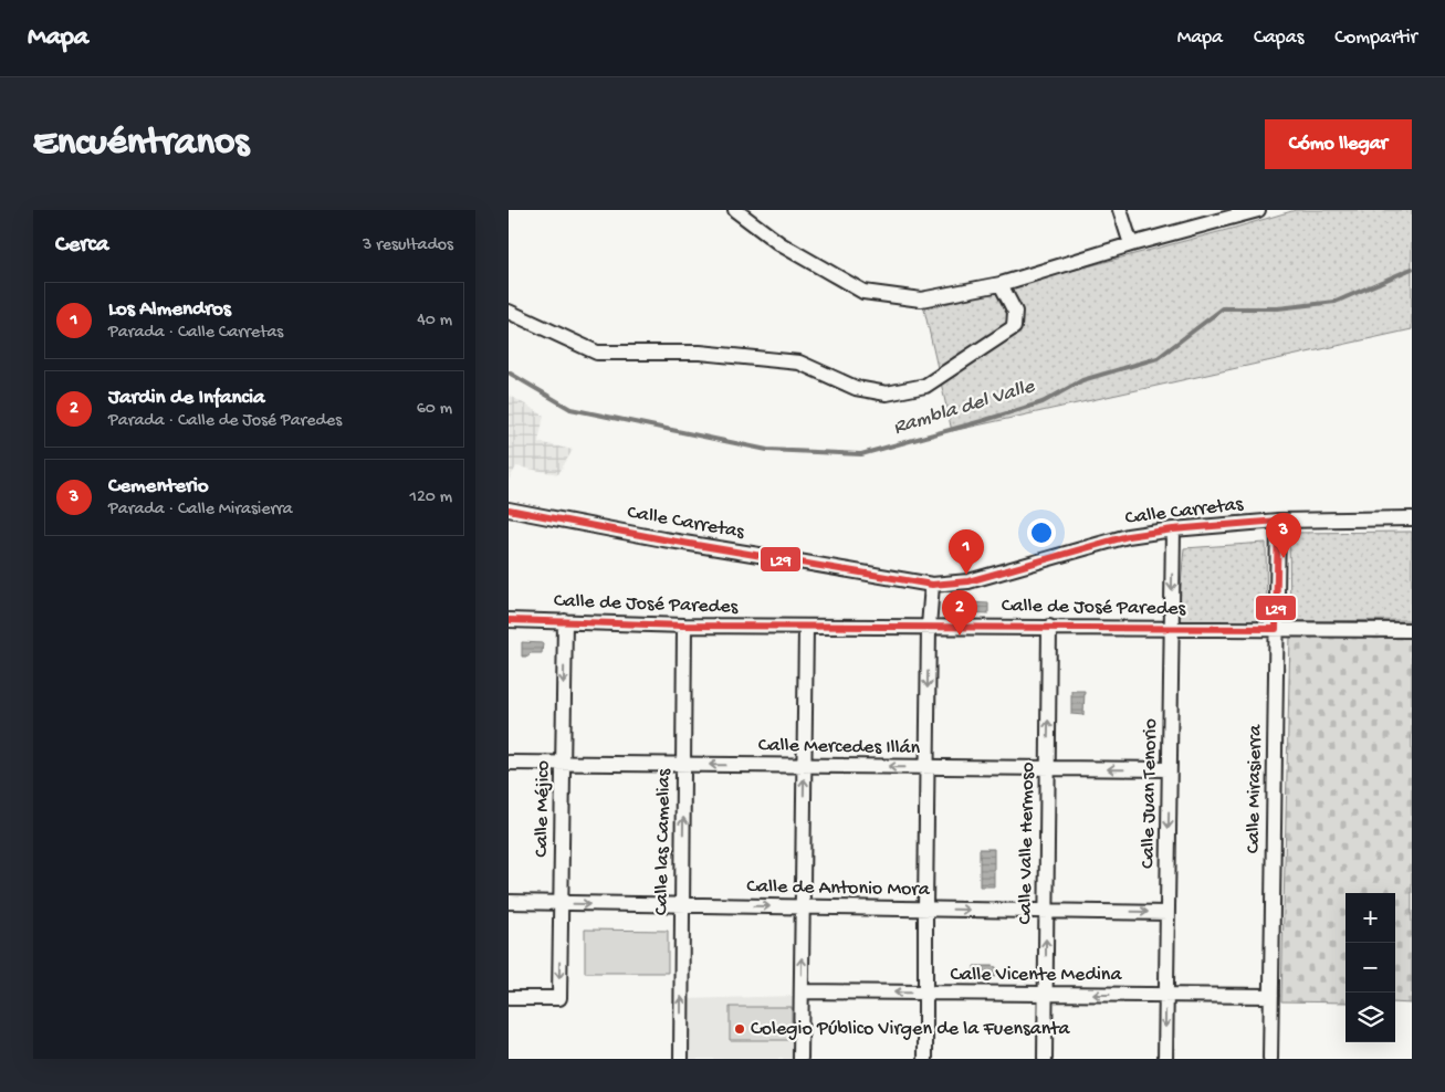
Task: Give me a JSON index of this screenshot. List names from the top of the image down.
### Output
{
  "streets": {
    "street": [
      "Calle Carretas",
      "Calle de José Paredes",
      "Calle Mercedes Illán",
      "Calle Mirasierra",
      "Calle Juan Tenorio",
      "Calle Méjico",
      "Calle las Camelias",
      "Calle Valle Hermoso",
      "Calle de Antonio Mora",
      "Calle Vicente Medina"
    ]
  },
  "crossings": [
    ["Calle Carretas", "Calle Mirasierra"],
    ["Calle Carretas", "Calle Juan Tenorio"],
    ["Calle de José Paredes", "Calle Mirasierra"],
    ["Calle de José Paredes", "Calle Juan Tenorio"],
    ["Calle de José Paredes", "Calle Méjico"],
    ["Calle de José Paredes", "Calle las Camelias"],
    ["Calle de José Paredes", "Calle Valle Hermoso"],
    ["Calle Mercedes Illán", "Calle Juan Tenorio"],
    ["Calle Mercedes Illán", "Calle Méjico"],
    ["Calle Mercedes Illán", "Calle las Camelias"],
    ["Calle Mercedes Illán", "Calle Valle Hermoso"],
    ["Calle Mirasierra", "Calle Vicente Medina"],
    ["Calle Juan Tenorio", "Calle de Antonio Mora"],
    ["Calle Juan Tenorio", "Calle Vicente Medina"],
    ["Calle Méjico", "Calle de Antonio Mora"],
    ["Calle las Camelias", "Calle de Antonio Mora"],
    ["Calle Valle Hermoso", "Calle de Antonio Mora"],
    ["Calle Valle Hermoso", "Calle Vicente Medina"]
  ],
  "one_way": [
    "Calle Mercedes Illán",
    "Calle Juan Tenorio",
    "Calle Méjico",
    "Calle de Antonio Mora",
    "Calle Vicente Medina"
  ],
  "water": ["Rambla del Valle"],
  "places": ["Colegio Público Virgen de la Fuensanta"],
  "lines": ["transit line L29"],
  "page": {
    "header": "Mapa",
    "nav": ["Mapa", "Capas", "Compartir"],
    "buttons": "Cómo llegar",
    "title": "Encuéntranos",
    "heading": ["Cerca", "3 resultados"],
    "list": [
      {
        "mark": "1",
        "name": "Los Almendros",
        "note": "Parada · Calle Carretas",
        "value": "40 m"
      },
      {
        "mark": "2",
        "name": "Jardin de Infancia",
        "note": "Parada · Calle de José Paredes",
        "value": "60 m"
      },
      {
        "mark": "3",
        "name": "Cementerio",
        "note": "Parada · Calle Mirasierra",
        "value": "120 m"
      }
    ],
    "pins": ["3", "1", "2"],
    "map_buttons": ["+", "−"]
  }
}
